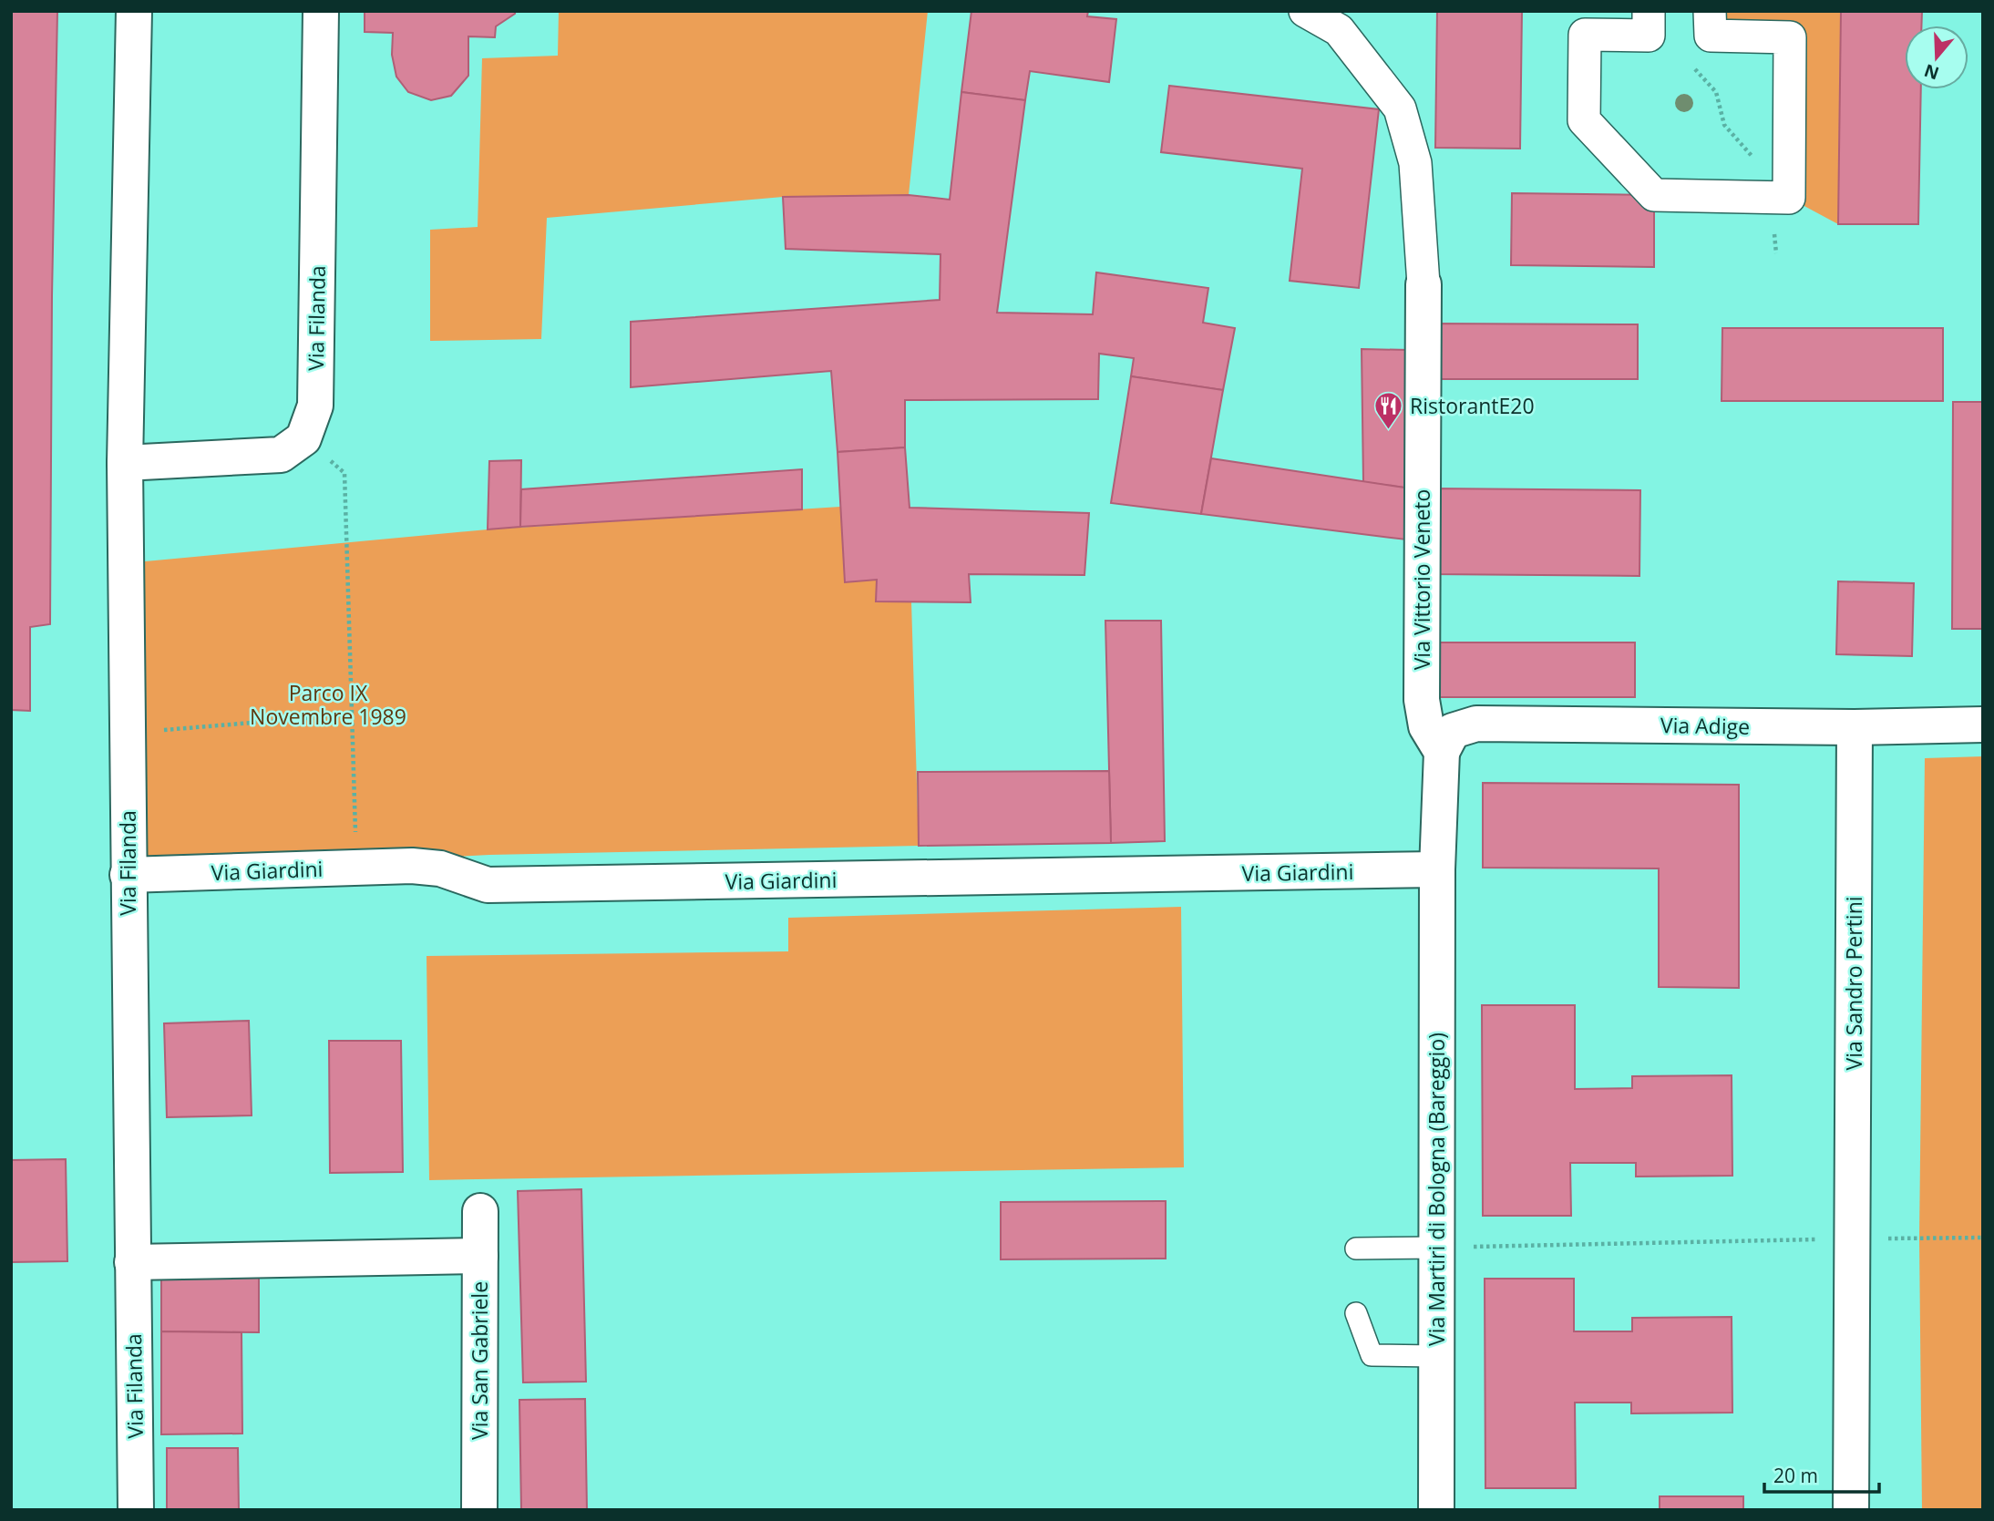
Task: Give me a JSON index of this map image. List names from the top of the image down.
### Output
{
  "streets": {
    "street": [
      "Via Filanda",
      "Via Vittorio Veneto",
      "Via Adige",
      "Via Giardini",
      "Via Sandro Pertini",
      "Via Martiri di Bologna (Bareggio)",
      "Via San Gabriele"
    ]
  },
  "crossings": [
    ["Via Filanda", "Via Giardini"],
    ["Via Vittorio Veneto", "Via Adige"],
    ["Via Adige", "Via Sandro Pertini"],
    ["Via Giardini", "Via Martiri di Bologna (Bareggio)"]
  ],
  "parks": ["Parco IX Novembre 1989"],
  "places": {
    "restaurant": ["RistorantE20"]
  },
  "scale_bar": "20 m",
  "north": "bottom"
}
